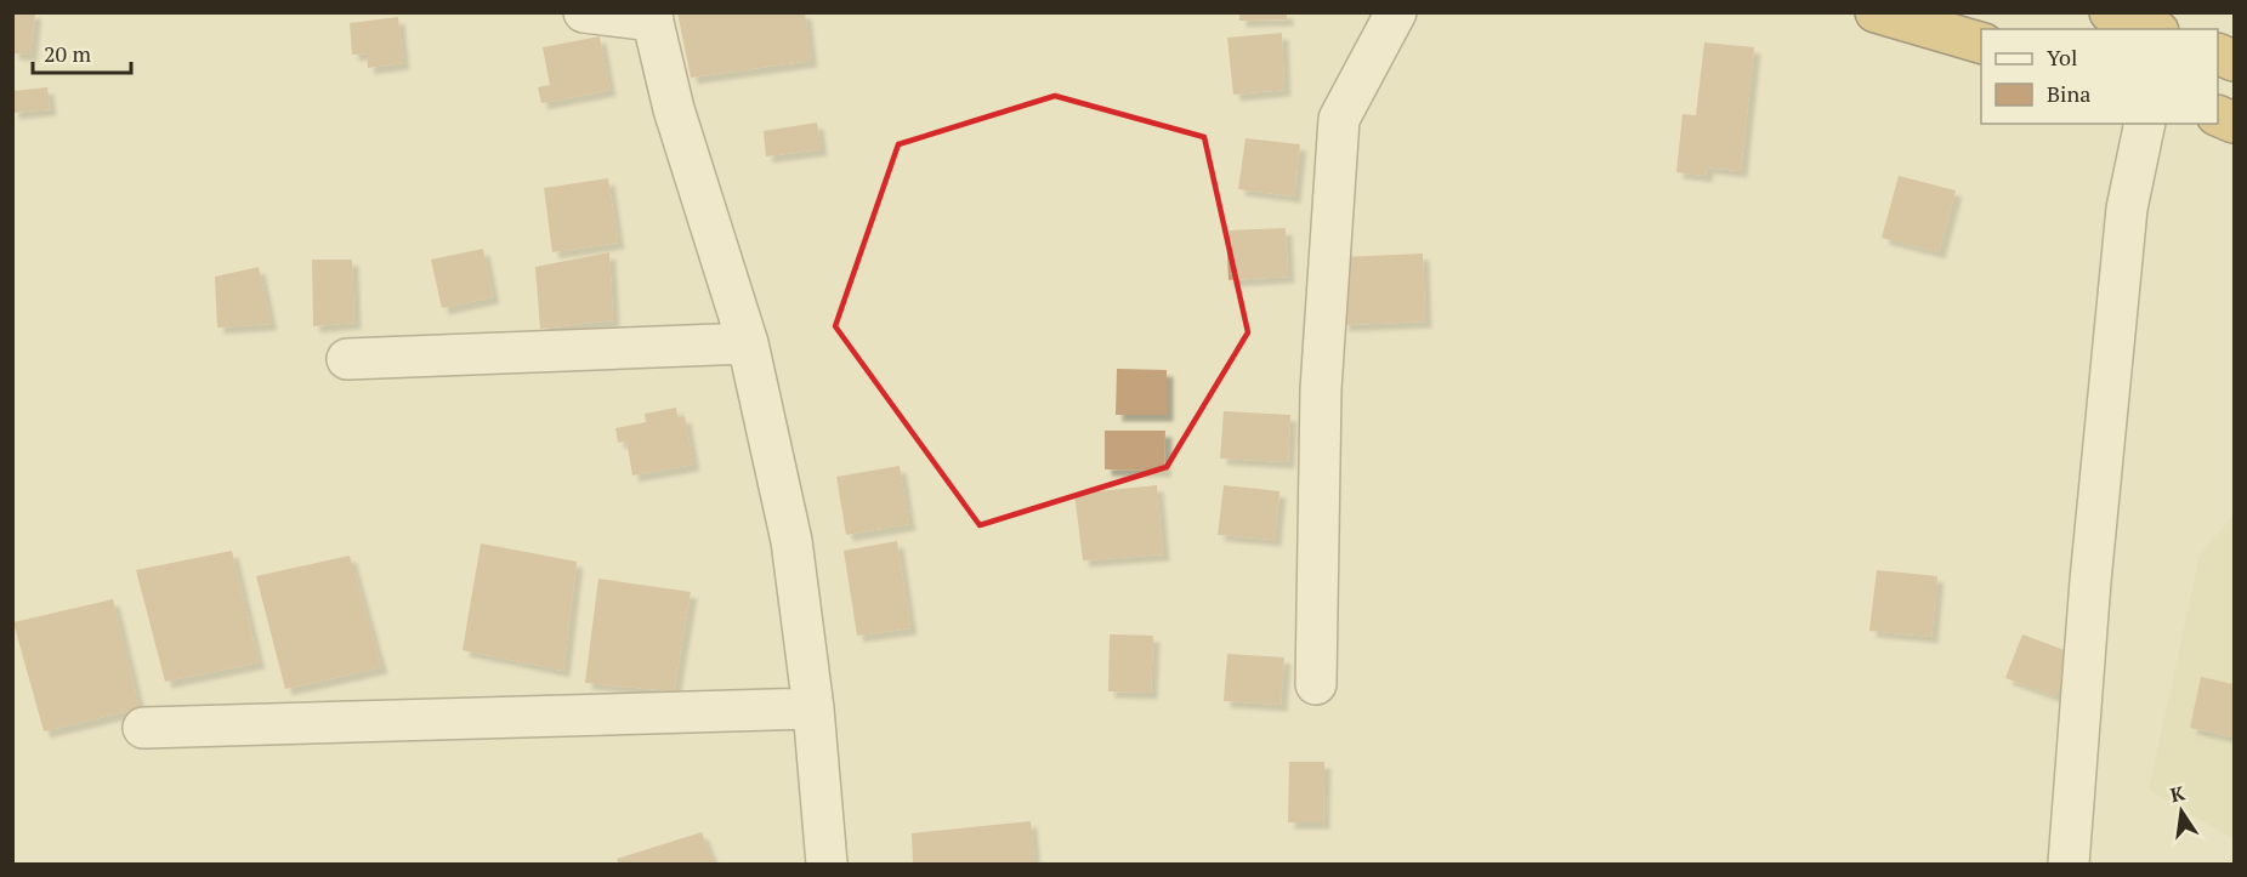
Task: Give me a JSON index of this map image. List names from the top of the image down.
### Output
{
  "legend": ["Yol", "Bina"],
  "scale_bar": "20 m",
  "north": "top"
}
